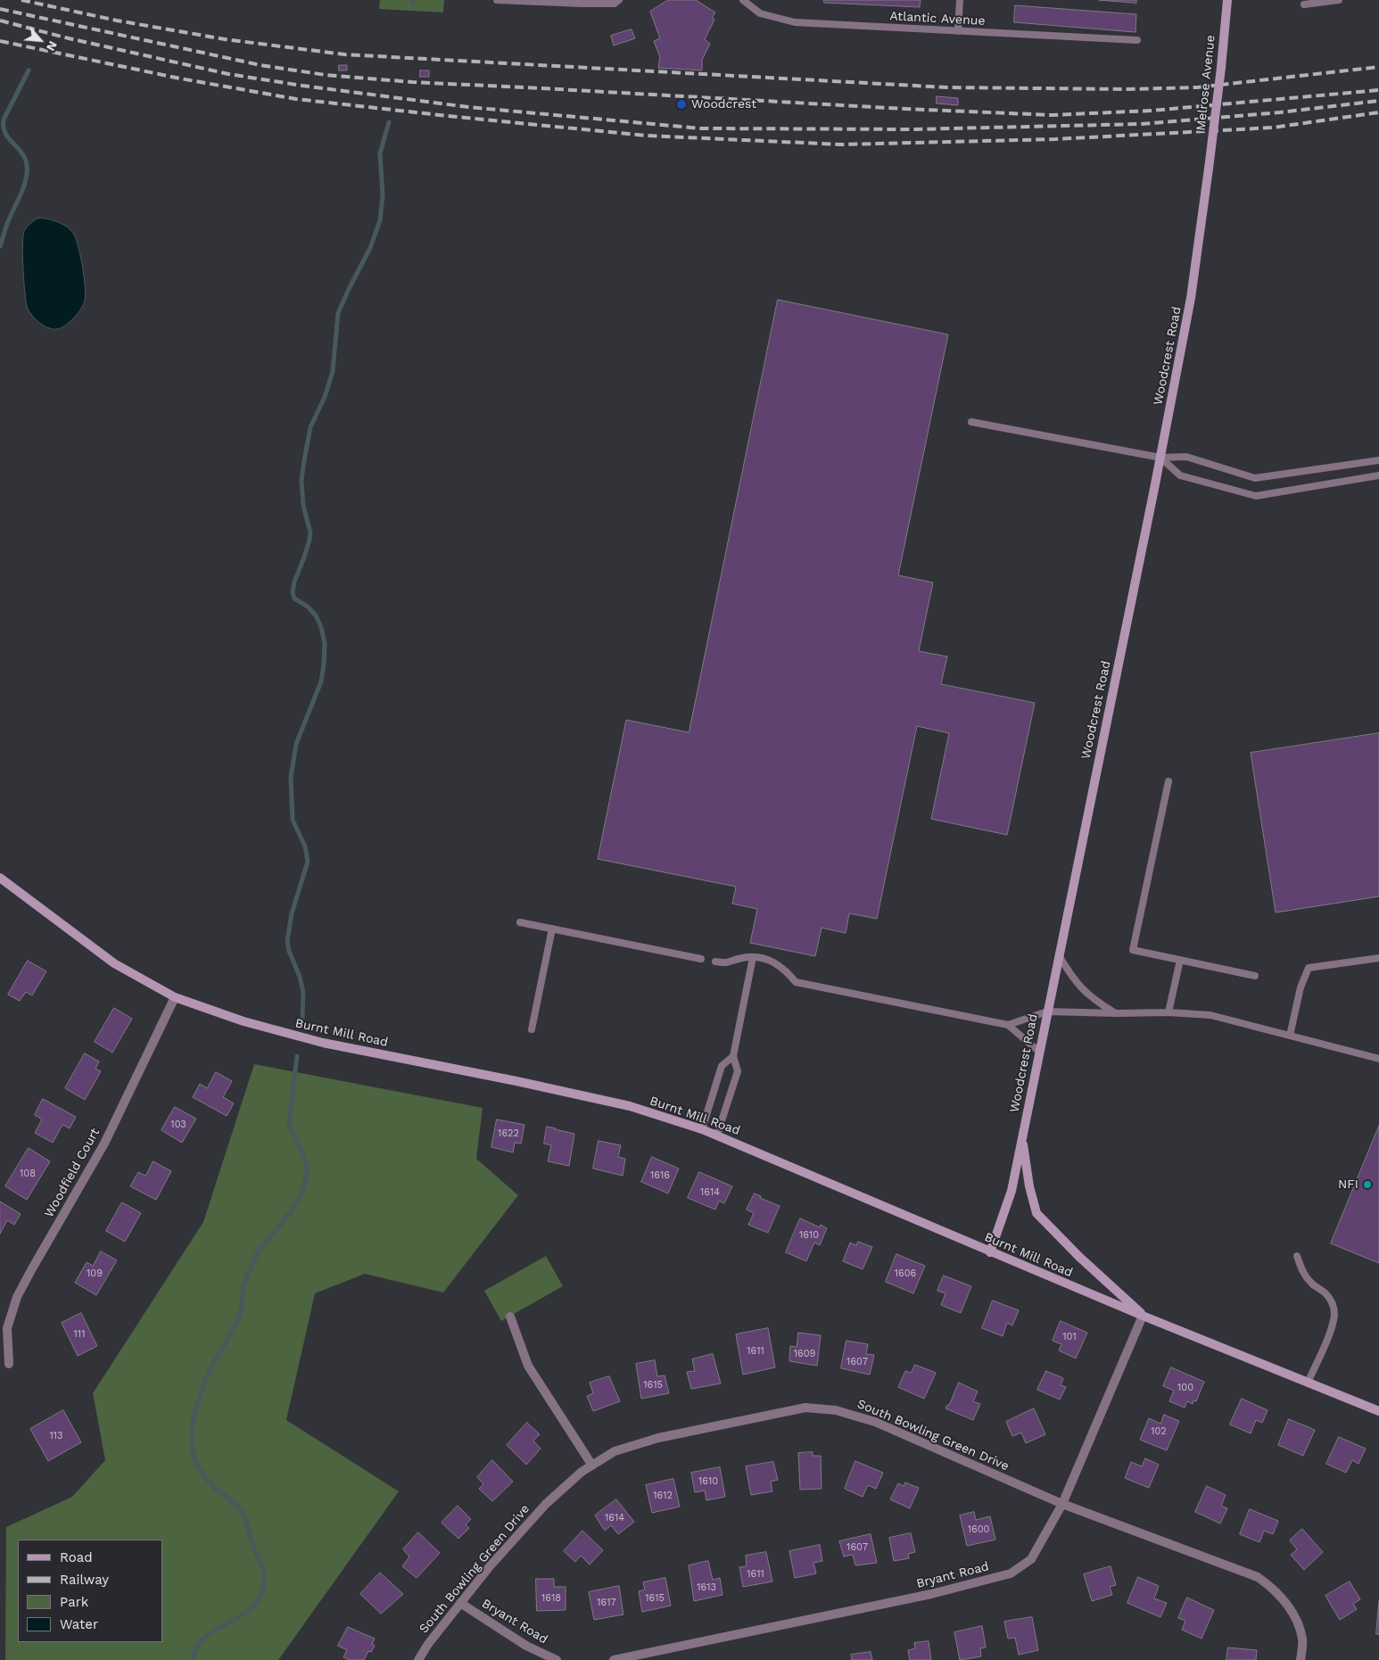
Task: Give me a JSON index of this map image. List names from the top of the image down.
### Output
{
  "streets": {
    "main road": ["Melrose Avenue", "Woodcrest Road", "Burnt Mill Road"],
    "street": ["Woodfield Court", "South Bowling Green Drive", "Bryant Road"],
    "lane": ["Atlantic Avenue"]
  },
  "crossings": [
    ["Melrose Avenue", "Woodcrest Road"],
    ["Woodcrest Road", "Burnt Mill Road"],
    ["Burnt Mill Road", "Woodfield Court"],
    ["Burnt Mill Road", "Bryant Road"],
    ["South Bowling Green Drive", "Bryant Road"]
  ],
  "places": ["Woodcrest", "NFI"],
  "house_numbers": [
    "103",
    "1622",
    "108",
    "1616",
    "1614",
    "1610",
    "109",
    "1606",
    "111",
    "101",
    "1611",
    "1609",
    "1607",
    "1615",
    "100",
    "102",
    "113",
    "1610",
    "1612",
    "1614",
    "1600",
    "1607",
    "1611",
    "1613",
    "1618",
    "1615",
    "1617"
  ],
  "legend": [
    "Road",
    "Railway",
    "Park",
    "Water"
  ],
  "north": "bottom right"
}
